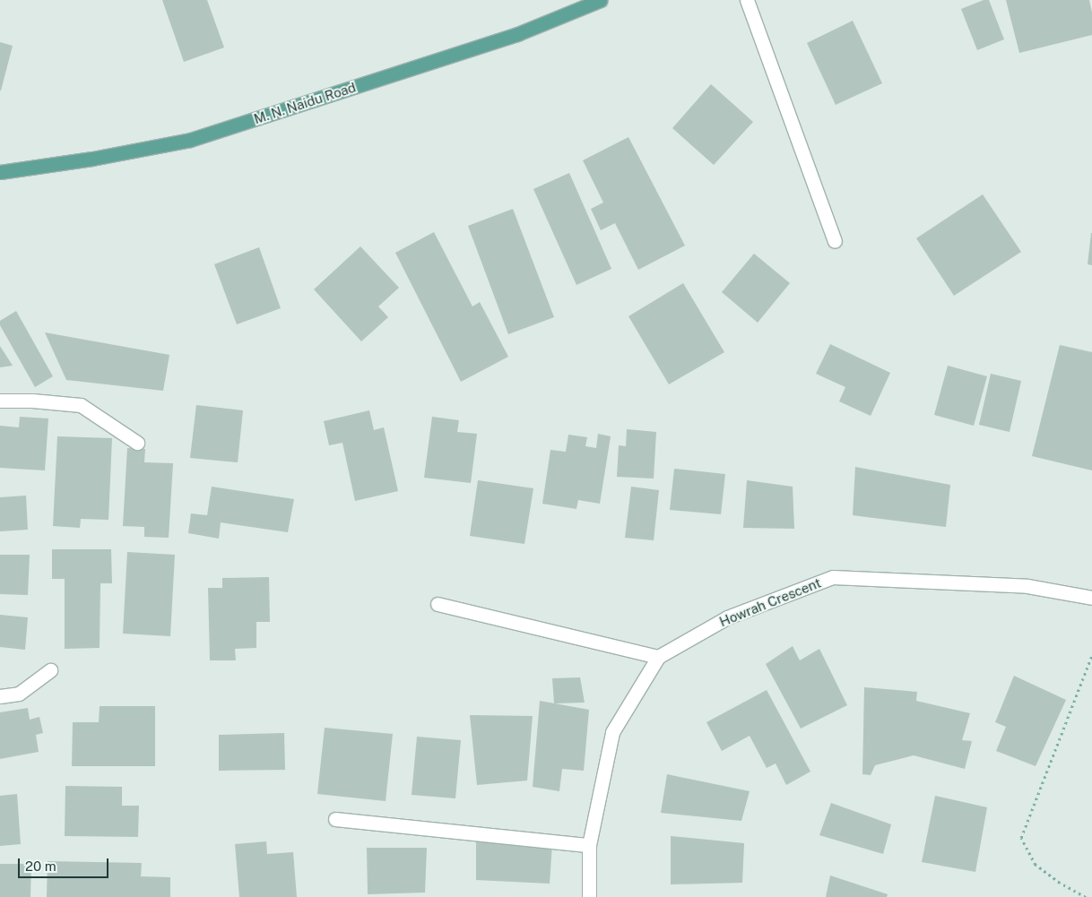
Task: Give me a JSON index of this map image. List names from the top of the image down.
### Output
{
  "streets": {
    "main road": ["M. N. Naidu Road"],
    "street": ["Howrah Crescent"]
  },
  "scale_bar": "20 m"
}
